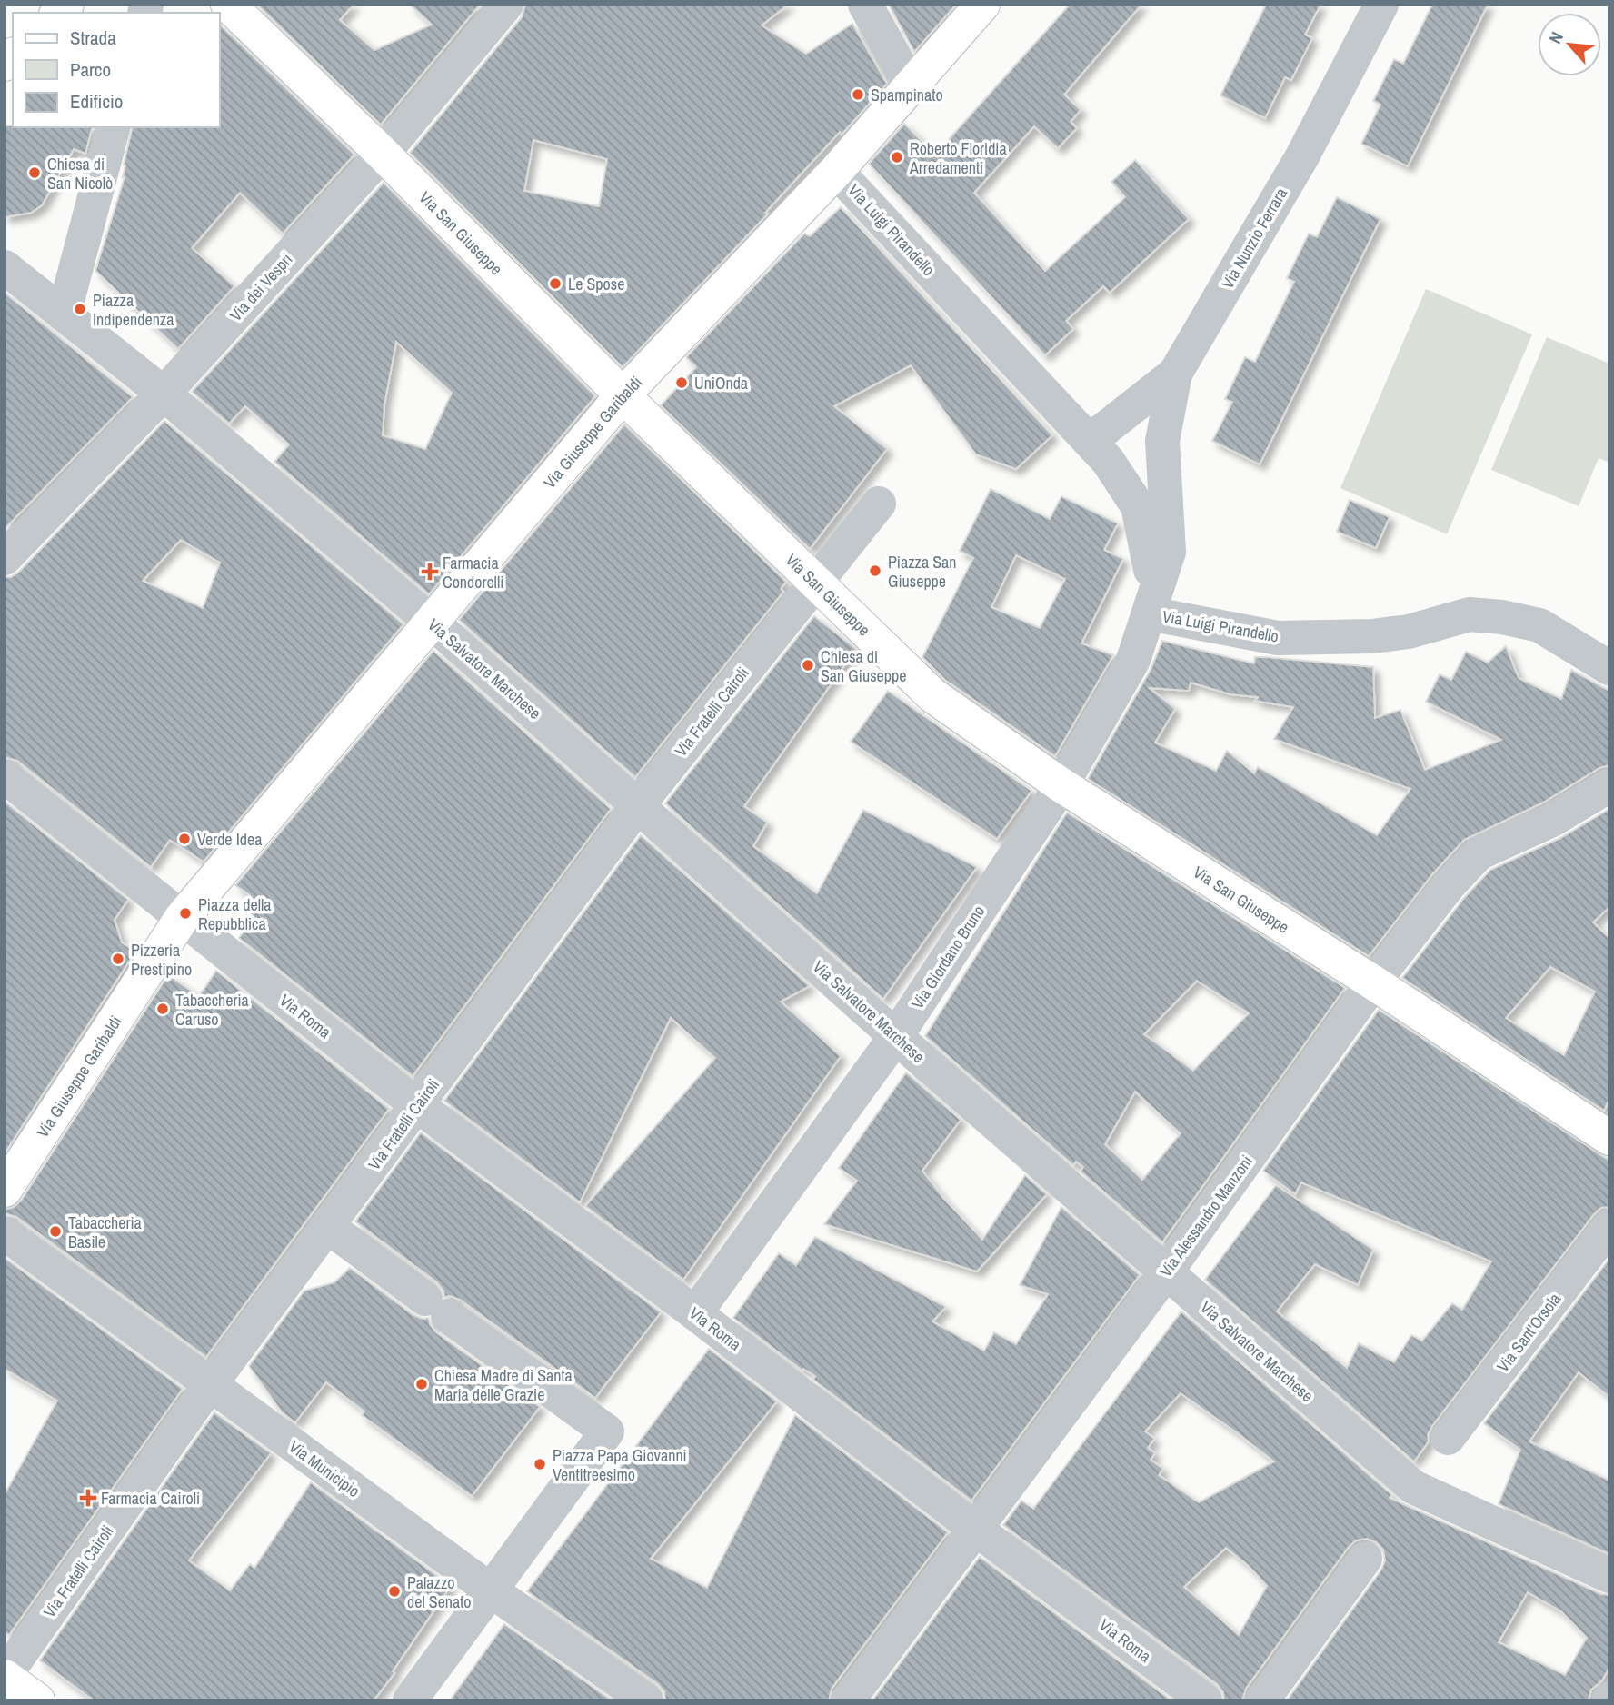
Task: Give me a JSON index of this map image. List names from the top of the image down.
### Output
{
  "streets": {
    "main road": ["Via San Giuseppe", "Via Giuseppe Garibaldi"],
    "street": [
      "Via Luigi Pirandello",
      "Via Nunzio Ferrara",
      "Via dei Vespri",
      "Via Salvatore Marchese",
      "Via Fratelli Cairoli",
      "Via Giordano Bruno",
      "Via Roma",
      "Via Alessandro Manzoni",
      "Via Sant'Orsola",
      "Via Municipio"
    ]
  },
  "crossings": [
    ["Via Luigi Pirandello", "Via Nunzio Ferrara"],
    ["Via Luigi Pirandello", "Via Giuseppe Garibaldi"],
    ["Via Luigi Pirandello", "Via Giordano Bruno"],
    ["Via San Giuseppe", "Via dei Vespri"],
    ["Via San Giuseppe", "Via Giuseppe Garibaldi"],
    ["Via San Giuseppe", "Via Fratelli Cairoli"],
    ["Via San Giuseppe", "Via Giordano Bruno"],
    ["Via San Giuseppe", "Via Alessandro Manzoni"],
    ["Via Nunzio Ferrara", "Via Giordano Bruno"],
    ["Via dei Vespri", "Via Salvatore Marchese"],
    ["Via Giuseppe Garibaldi", "Via Salvatore Marchese"],
    ["Via Giuseppe Garibaldi", "Via Roma"],
    ["Via Salvatore Marchese", "Via Fratelli Cairoli"],
    ["Via Salvatore Marchese", "Via Giordano Bruno"],
    ["Via Salvatore Marchese", "Via Alessandro Manzoni"],
    ["Via Fratelli Cairoli", "Via Roma"],
    ["Via Fratelli Cairoli", "Via Municipio"],
    ["Via Giordano Bruno", "Via Roma"],
    ["Via Roma", "Via Alessandro Manzoni"]
  ],
  "places": {
    "other": [
      "Spampinato",
      "Roberto Floridia Arredamenti",
      "Chiesa di San Nicolò",
      "Le Spose",
      "Piazza Indipendenza",
      "UniOnda",
      "Piazza San Giuseppe",
      "Chiesa di San Giuseppe",
      "Verde Idea",
      "Piazza della Repubblica",
      "Pizzeria Prestipino",
      "Tabaccheria Caruso",
      "Tabaccheria Basile",
      "Chiesa Madre di Santa Maria delle Grazie",
      "Piazza Papa Giovanni Ventitreesimo",
      "Palazzo del Senato"
    ],
    "health": ["Farmacia Condorelli", "Farmacia Cairoli"]
  },
  "legend": ["Strada", "Parco", "Edificio"],
  "north": "top left"
}
